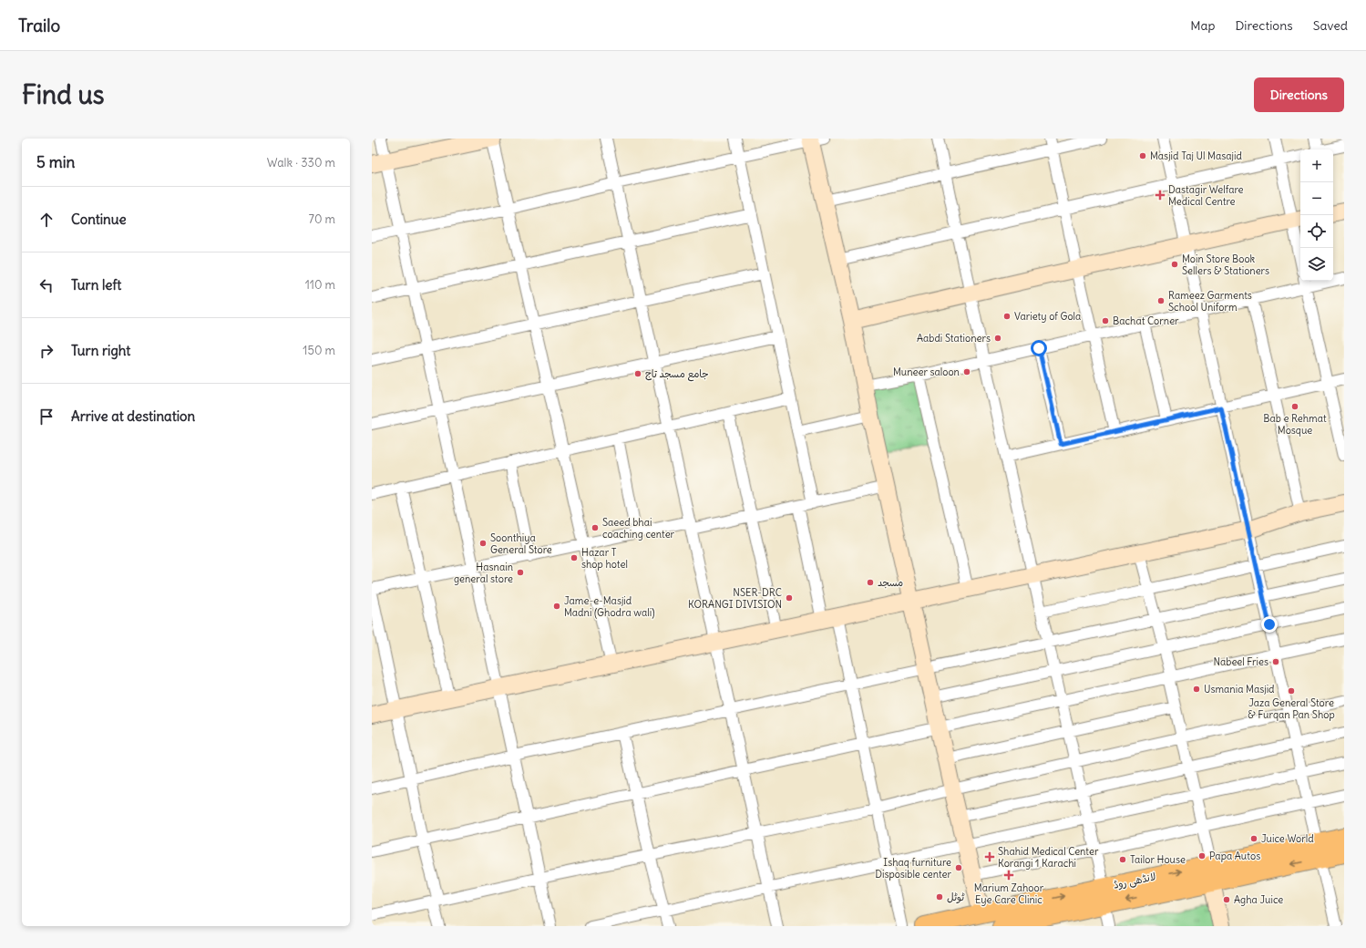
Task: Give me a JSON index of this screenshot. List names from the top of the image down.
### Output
{
  "streets": {
    "main road": ["لانڈھی روڈ"]
  },
  "places": {
    "other": [
      "Masjid Taj Ul Masajid",
      "Moin Store Book Sellers & Stationers",
      "Rameez Garments School Uniform",
      "Variety of Gola",
      "Bachat Corner",
      "Aabdi Stationers",
      "Muneer saloon",
      "جامع مسجد تاج",
      "Bab e Rehmat Mosque",
      "Saeed bhai coaching center",
      "Soonthiya General Store",
      "Hazar T shop hotel",
      "Hasnain general store",
      "مسجد",
      "NSER-DRC KORANGI DIVISION",
      "Jame-e-Masjid Madni (Ghodra wali)",
      "Nabeel Fries",
      "Usmania Masjid",
      "Jaza General Store & Furqan Pan Shop",
      "Juice World",
      "Papa Autos",
      "Tailor House",
      "Ishaq furniture Disposible center",
      "ٹوٹل",
      "Agha Juice"
    ],
    "health": ["Dastagir Welfare Medical Centre", "Shahid Medical Center Korangi 1 Karachi", "Marium Zahoor Eye Care Clinic"]
  },
  "page": {
    "header": "Trailo",
    "nav": ["Map", "Directions", "Saved"],
    "buttons": "Directions",
    "title": "Find us",
    "heading": ["5 min", "Walk · 330 m"],
    "map_buttons": ["+", "−"],
    "list": [
      ["Continue", "70 m"],
      ["Turn left", "110 m"],
      ["Turn right", "150 m"],
      "Arrive at destination"
    ]
  }
}
